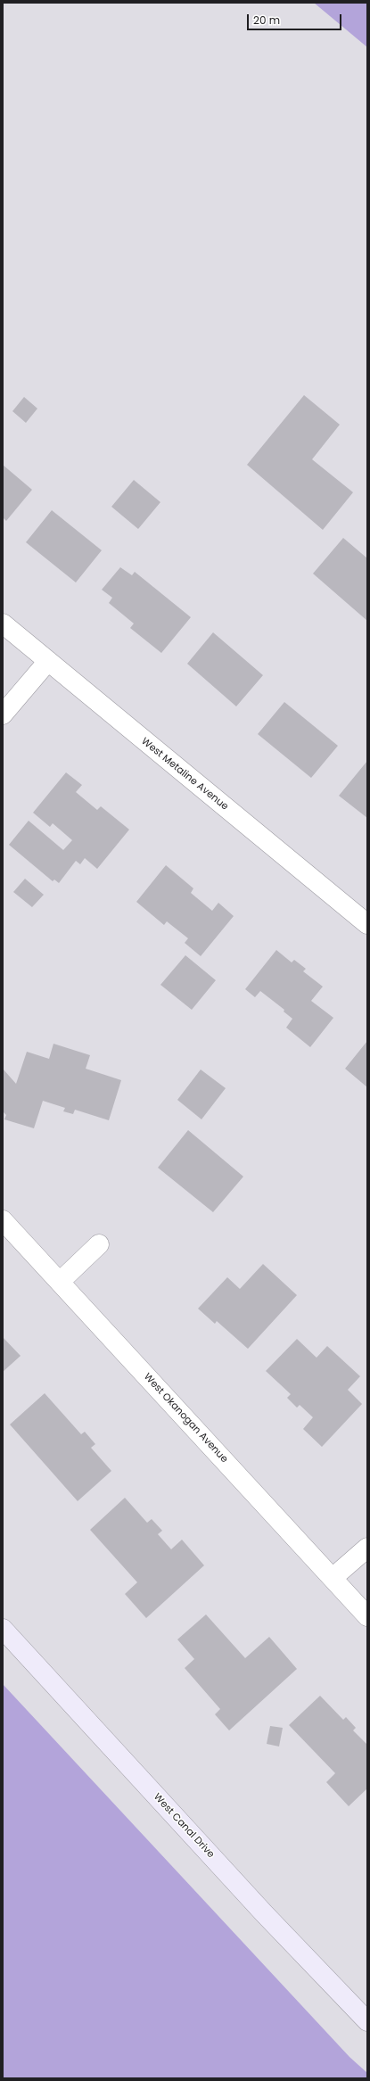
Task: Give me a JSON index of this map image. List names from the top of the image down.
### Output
{
  "streets": {
    "street": ["West Metaline Avenue", "West Okanogan Avenue", "West Canal Drive"]
  },
  "scale_bar": "20 m"
}
